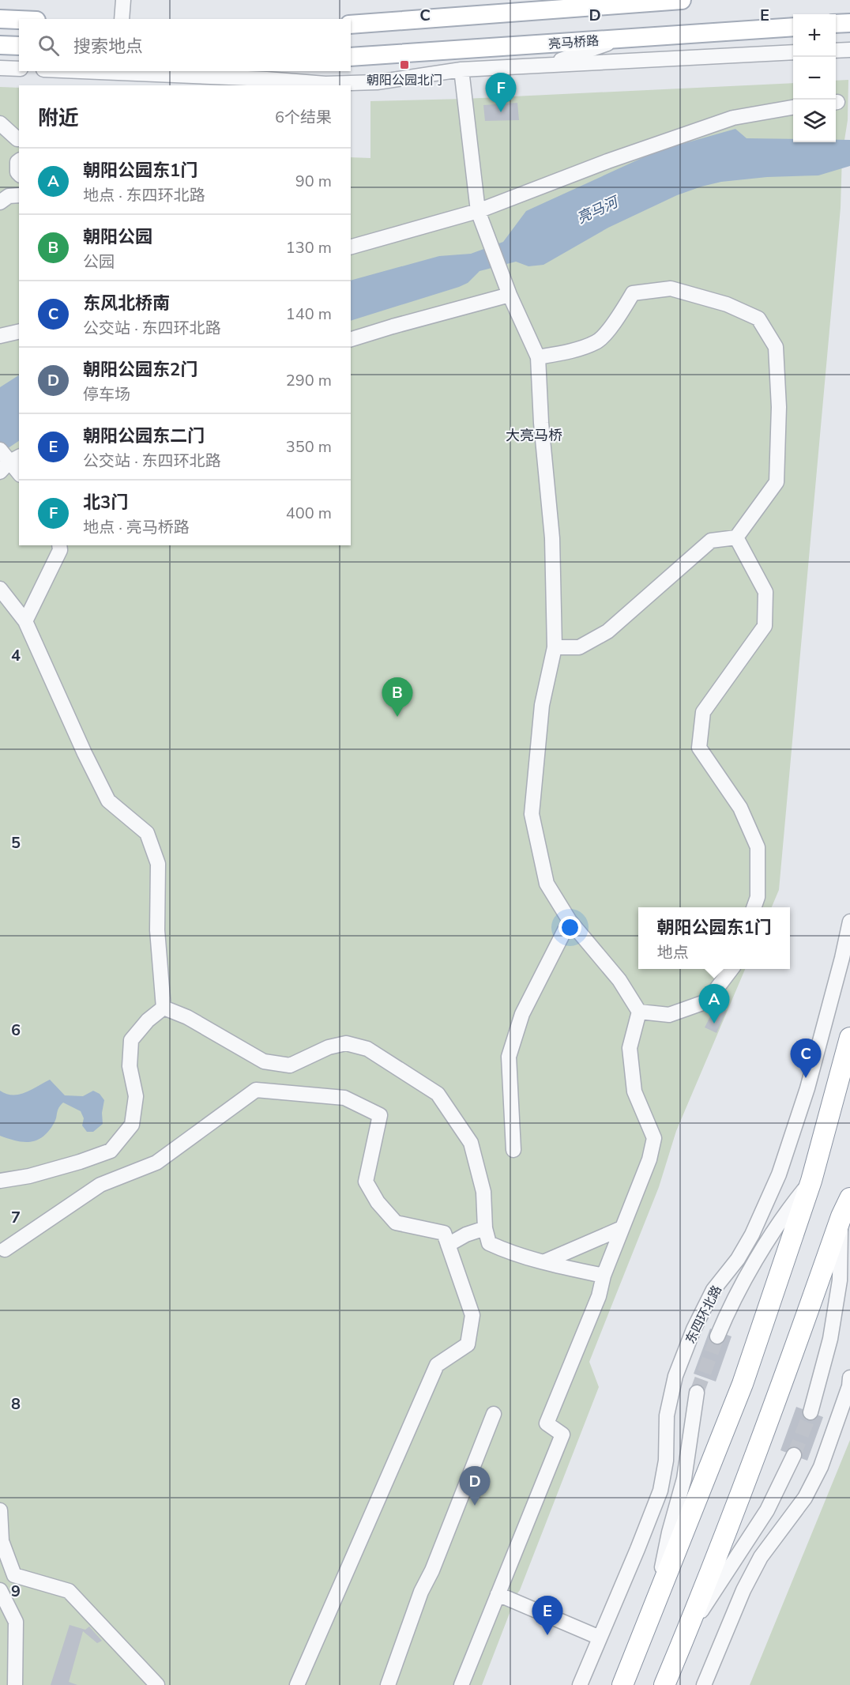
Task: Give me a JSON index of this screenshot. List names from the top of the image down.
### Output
{
  "streets": {
    "main road": ["亮马桥路"],
    "street": ["东四环北路"]
  },
  "districts": ["大亮马桥"],
  "water": ["亮马河"],
  "places": {
    "transit": ["朝阳公园北门"]
  },
  "page": {
    "map_buttons": ["+", "−"],
    "search": "搜索地点",
    "pins": [
      "F",
      "B",
      "A",
      "C",
      "D",
      "E"
    ],
    "heading": ["附近", "6个结果"],
    "list": [
      {
        "mark": "A",
        "name": "朝阳公园东1门",
        "note": "地点 · 东四环北路",
        "value": "90 m"
      },
      {
        "mark": "B",
        "name": "朝阳公园",
        "note": "公园",
        "value": "130 m"
      },
      {
        "mark": "C",
        "name": "东风北桥南",
        "note": "公交站 · 东四环北路",
        "value": "140 m"
      },
      {
        "mark": "D",
        "name": "朝阳公园东2门",
        "note": "停车场",
        "value": "290 m"
      },
      {
        "mark": "E",
        "name": "朝阳公园东二门",
        "note": "公交站 · 东四环北路",
        "value": "350 m"
      },
      {
        "mark": "F",
        "name": "北3门",
        "note": "地点 · 亮马桥路",
        "value": "400 m"
      }
    ],
    "popup": ["朝阳公园东1门", "地点"]
  },
  "grid": {
    "columns": ["C", "D", "E"],
    "rows": [
      "4",
      "5",
      "6",
      "7",
      "8",
      "9"
    ]
  }
}
